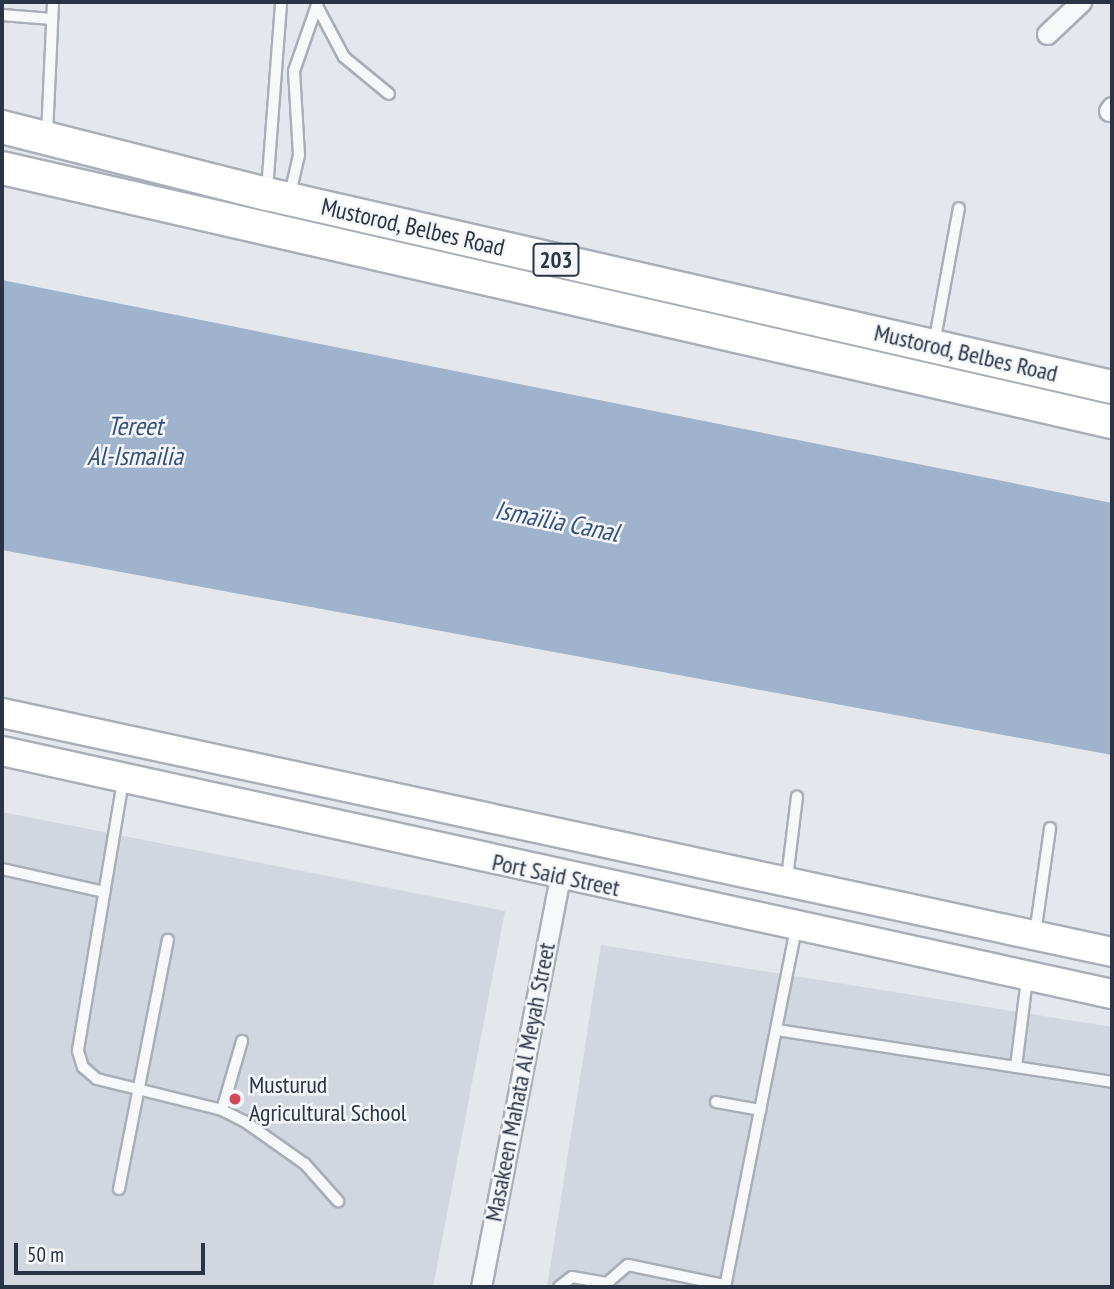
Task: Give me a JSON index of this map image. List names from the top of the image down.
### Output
{
  "streets": {
    "main road": ["Mustorod, Belbes Road", "203", "Port Said Street"],
    "street": ["Masakeen Mahata Al Meyah Street"]
  },
  "crossings": [
    ["Port Said Street", "Masakeen Mahata Al Meyah Street"]
  ],
  "water": ["Tereet Al-Ismailia", "Ismaïlia Canal"],
  "places": ["Musturud Agricultural School"],
  "scale_bar": "50 m"
}
